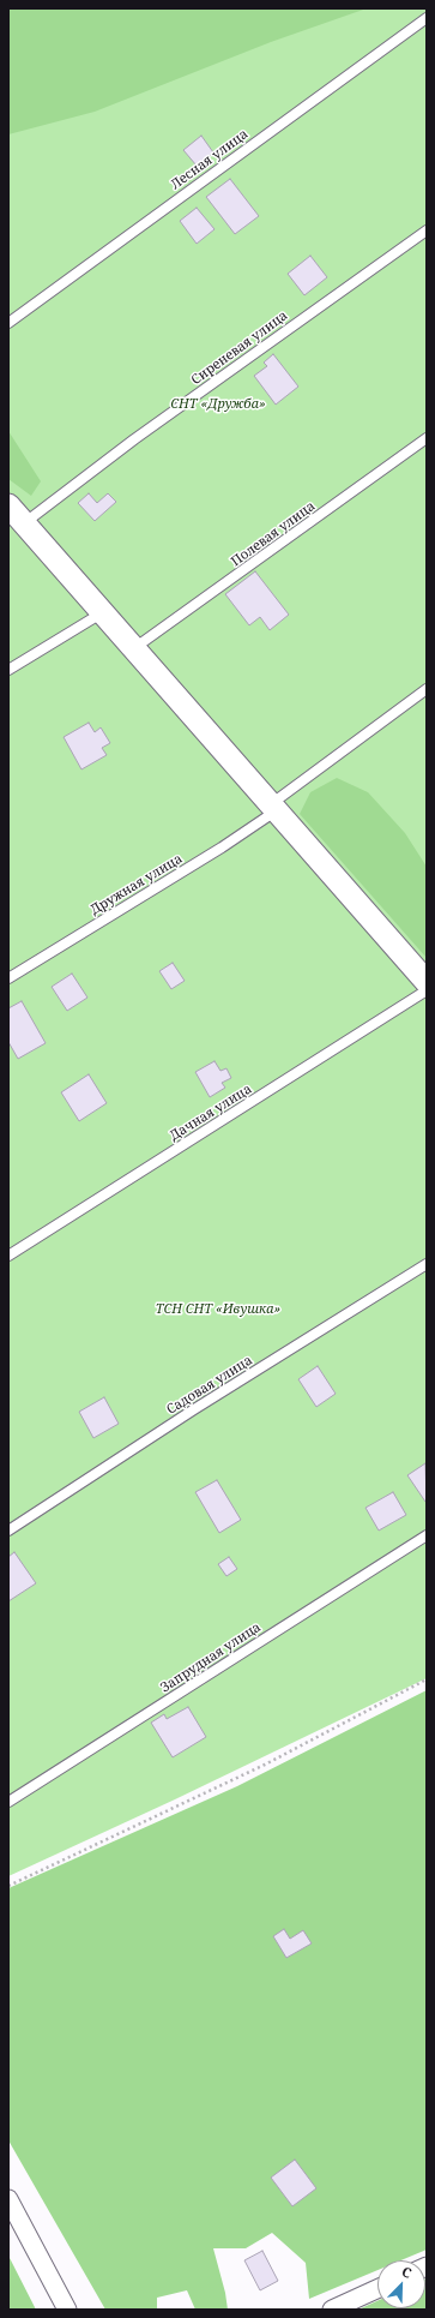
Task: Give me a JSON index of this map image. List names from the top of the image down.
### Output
{
  "streets": {
    "lane": [
      "Лесная улица",
      "Сиреневая улица",
      "Полевая улица",
      "Дружная улица",
      "Дачная улица",
      "Садовая улица",
      "Запрудная улица"
    ]
  },
  "parks": ["СНТ «Дружба»", "ТСН СНТ «Ивушка»"],
  "north": "top right"
}
